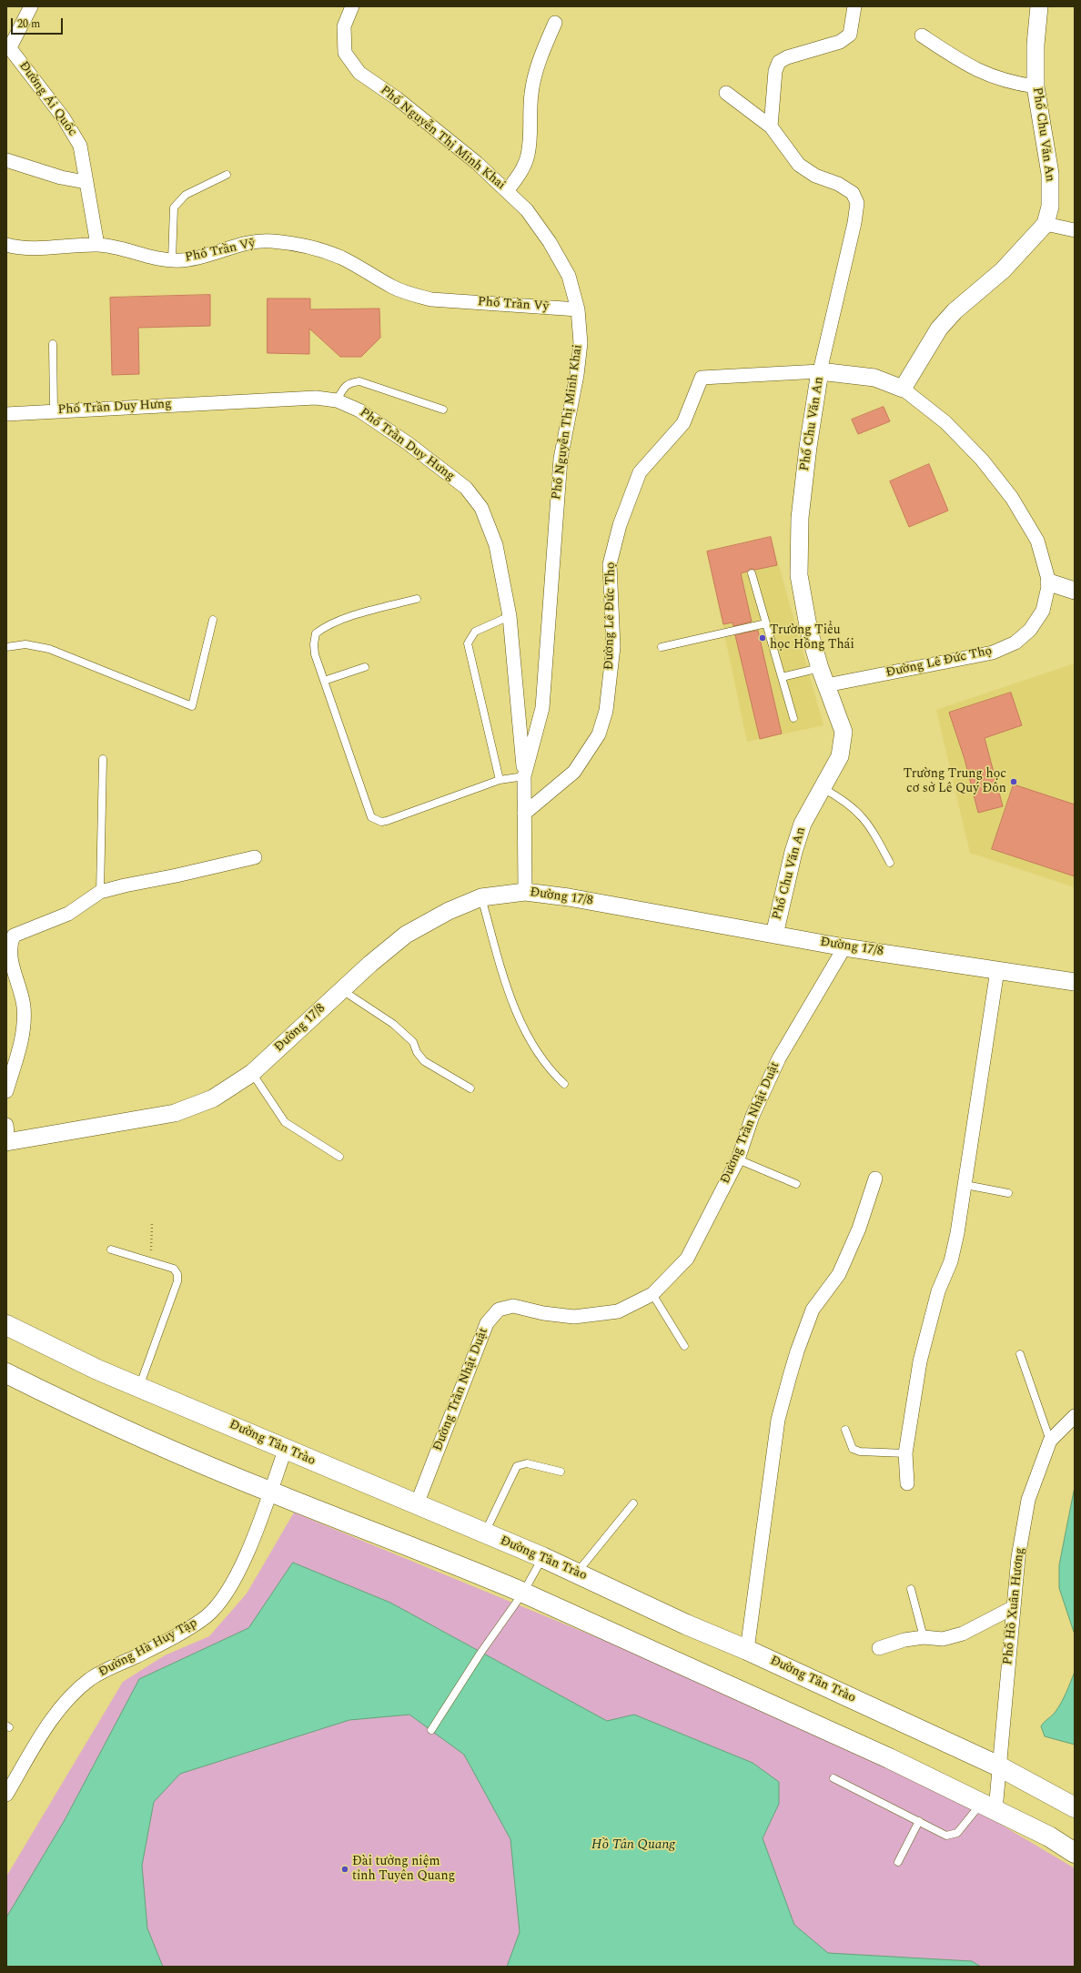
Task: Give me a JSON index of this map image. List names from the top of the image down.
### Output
{
  "streets": {
    "main road": ["Đường Tân Trào"],
    "street": [
      "Đường Ái Quốc",
      "Phố Chu Văn An",
      "Phố Nguyễn Thị Minh Khai",
      "Phố Trần Vỹ",
      "Phố Trần Duy Hưng",
      "Đường Lê Đức Thọ",
      "Đường 17/8",
      "Đường Trần Nhật Duật",
      "Phố Hồ Xuân Hương",
      "Đường Hà Huy Tập"
    ]
  },
  "crossings": [
    ["Đường Ái Quốc", "Phố Trần Vỹ"],
    ["Phố Chu Văn An", "Đường Lê Đức Thọ"],
    ["Phố Chu Văn An", "Đường 17/8"],
    ["Phố Nguyễn Thị Minh Khai", "Phố Trần Vỹ"],
    ["Phố Nguyễn Thị Minh Khai", "Phố Trần Duy Hưng"],
    ["Phố Nguyễn Thị Minh Khai", "Đường Lê Đức Thọ"],
    ["Phố Nguyễn Thị Minh Khai", "Đường 17/8"],
    ["Đường 17/8", "Đường Trần Nhật Duật"],
    ["Đường Trần Nhật Duật", "Đường Tân Trào"],
    ["Đường Tân Trào", "Phố Hồ Xuân Hương"],
    ["Đường Tân Trào", "Đường Hà Huy Tập"]
  ],
  "water": ["Hồ Tân Quang"],
  "places": ["Trường Tiểu học Hồng Thái", "Trường Trung học cơ sở Lê Quý Đôn", "Đài tưởng niệm tỉnh Tuyên Quang"],
  "scale_bar": "20 m"
}
